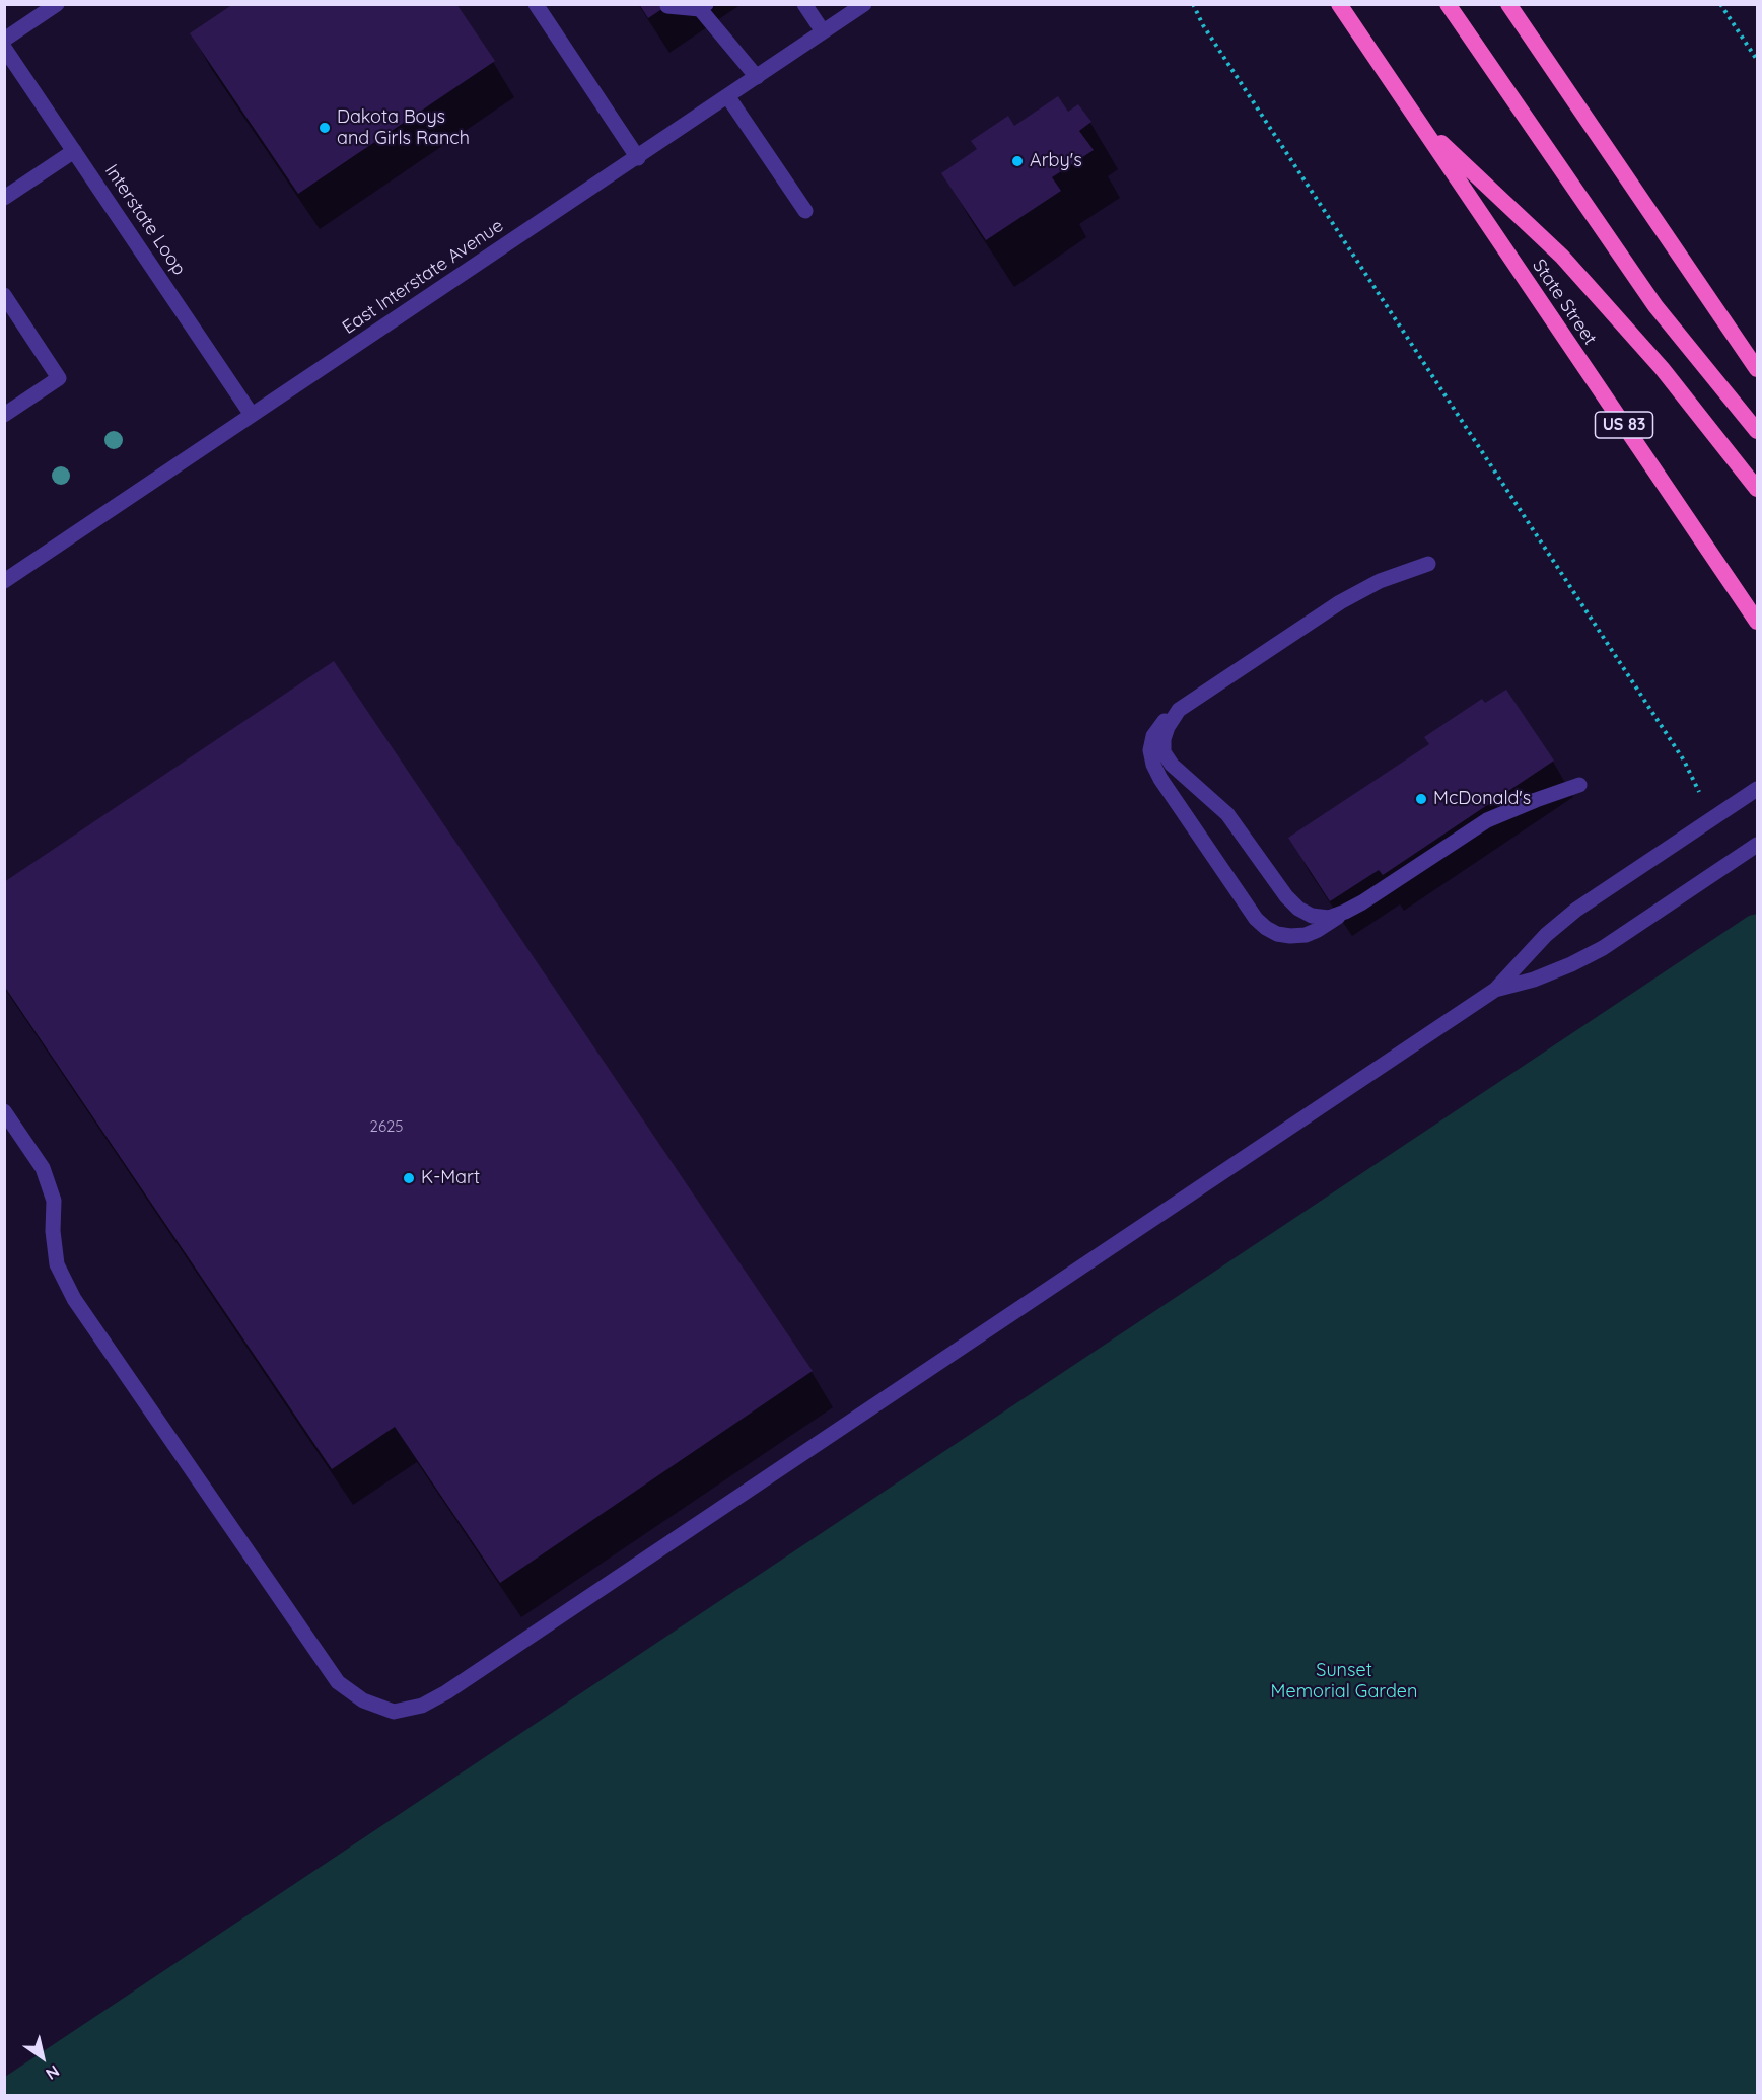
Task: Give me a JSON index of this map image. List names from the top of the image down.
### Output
{
  "streets": {
    "highway": ["State Street", "US 83"],
    "street": ["Interstate Loop", "East Interstate Avenue"]
  },
  "crossings": [
    ["Interstate Loop", "East Interstate Avenue"]
  ],
  "parks": ["Sunset Memorial Garden"],
  "places": [
    "Dakota Boys and Girls Ranch",
    "Arby's",
    "McDonald's",
    "K-Mart"
  ],
  "house_numbers": ["2625"],
  "north": "bottom right"
}
